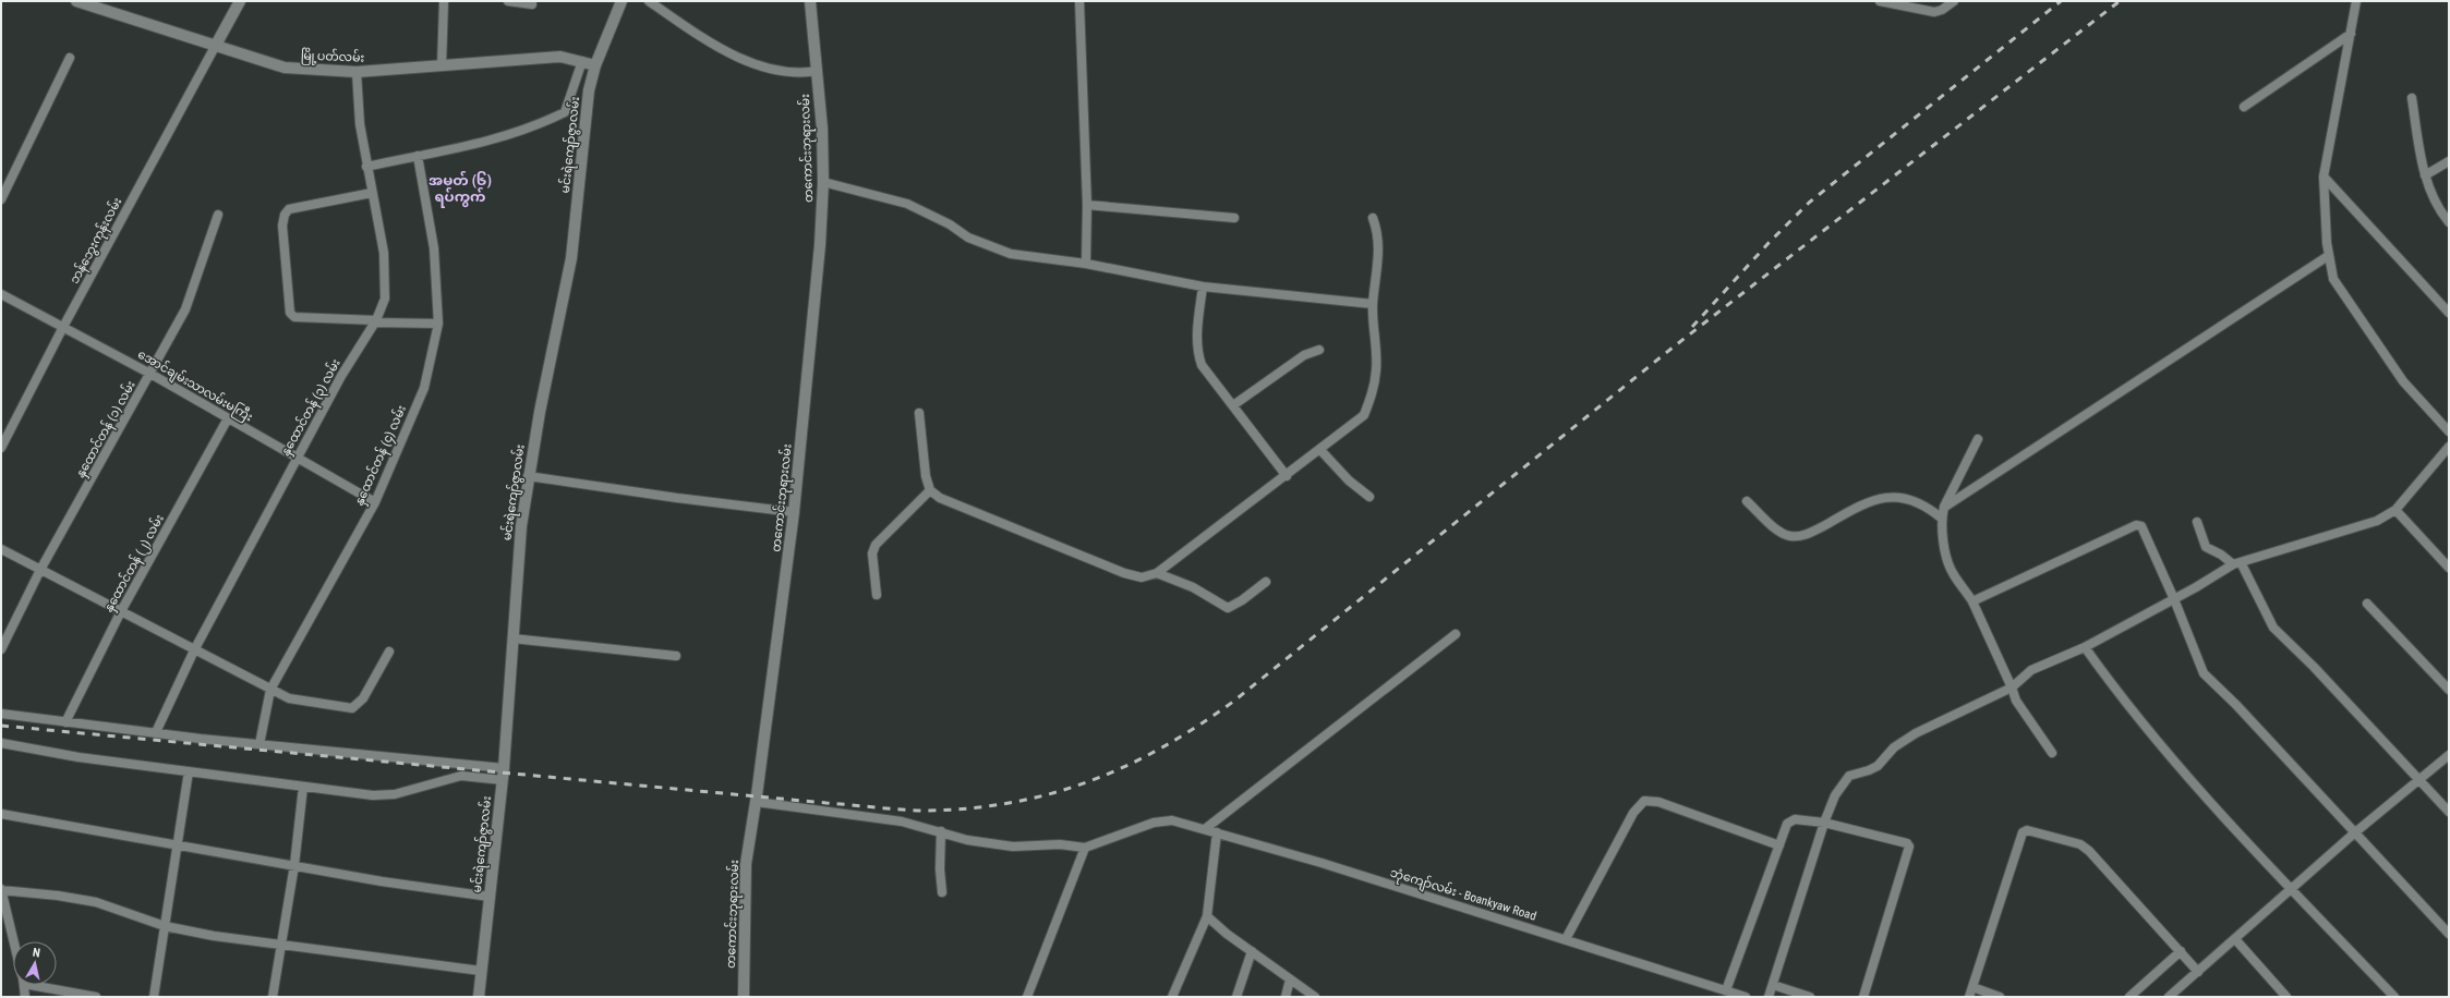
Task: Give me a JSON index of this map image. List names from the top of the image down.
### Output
{
  "streets": {
    "street": [
      "မြို့ပတ်လမ်း",
      "မင်းရဲကျော်ဇွာလမ်း",
      "တကောင်းဘုရားလမ်း",
      "ဘန်ဘွေးကုန်းလမ်း",
      "အောင်ချမ်းသာလမ်းမကြီး",
      "နှထောင်တန် (၃) လမ်း",
      "နှထောင်တန် (၁) လမ်း",
      "နှထောင်တန် (၄) လမ်း",
      "နှထောင်တန် (၂) လမ်း",
      "ဘုံကျော်လမ်း - Boankyaw Road"
    ]
  },
  "crossings": [
    ["မြို့ပတ်လမ်း", "မင်းရဲကျော်ဇွာလမ်း"],
    ["မြို့ပတ်လမ်း", "ဘန်ဘွေးကုန်းလမ်း"],
    ["မြို့ပတ်လမ်း", "နှထောင်တန် (၃) လမ်း"],
    ["ဘန်ဘွေးကုန်းလမ်း", "အောင်ချမ်းသာလမ်းမကြီး"],
    ["အောင်ချမ်းသာလမ်းမကြီး", "နှထောင်တန် (၃) လမ်း"],
    ["အောင်ချမ်းသာလမ်းမကြီး", "နှထောင်တန် (၁) လမ်း"],
    ["အောင်ချမ်းသာလမ်းမကြီး", "နှထောင်တန် (၄) လမ်း"],
    ["အောင်ချမ်းသာလမ်းမကြီး", "နှထောင်တန် (၂) လမ်း"]
  ],
  "districts": ["အမှတ် (၆) ရပ်ကွက်"],
  "north": "top"
}
